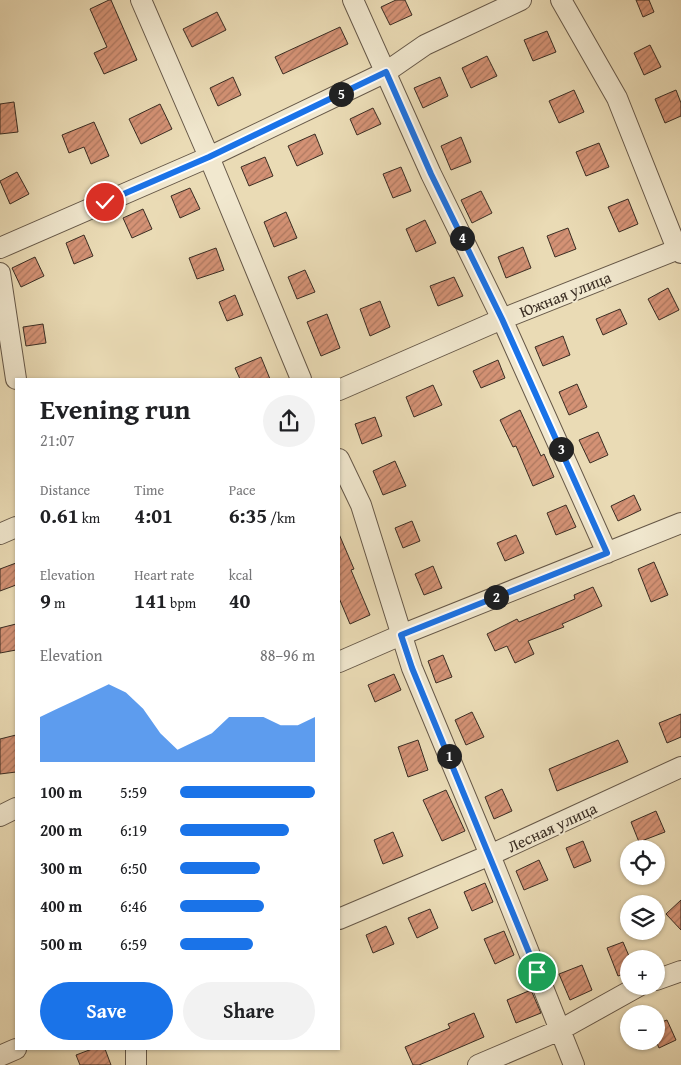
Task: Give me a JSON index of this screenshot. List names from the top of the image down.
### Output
{
  "streets": {
    "street": ["Южная улица", "Лесная улица"]
  },
  "page": {
    "pins": [
      "5",
      "4",
      "3",
      "2",
      "1"
    ],
    "heading": ["Evening run", "21:07"],
    "stats": [
      ["Distance", "0.61 km"],
      ["Time", "4:01"],
      ["Pace", "6:35 /km"],
      ["Elevation", "9 m"],
      ["Heart rate", "141 bpm"],
      ["kcal", "40"]
    ],
    "chart": ["Elevation", "88–96 m"],
    "list": [
      {
        "name": "100 m",
        "note": "5:59"
      },
      {
        "name": "200 m",
        "note": "6:19"
      },
      {
        "name": "300 m",
        "note": "6:50"
      },
      {
        "name": "400 m",
        "note": "6:46"
      },
      {
        "name": "500 m",
        "note": "6:59"
      }
    ],
    "map_buttons": ["+", "−"],
    "buttons": ["Save", "Share"]
  }
}
